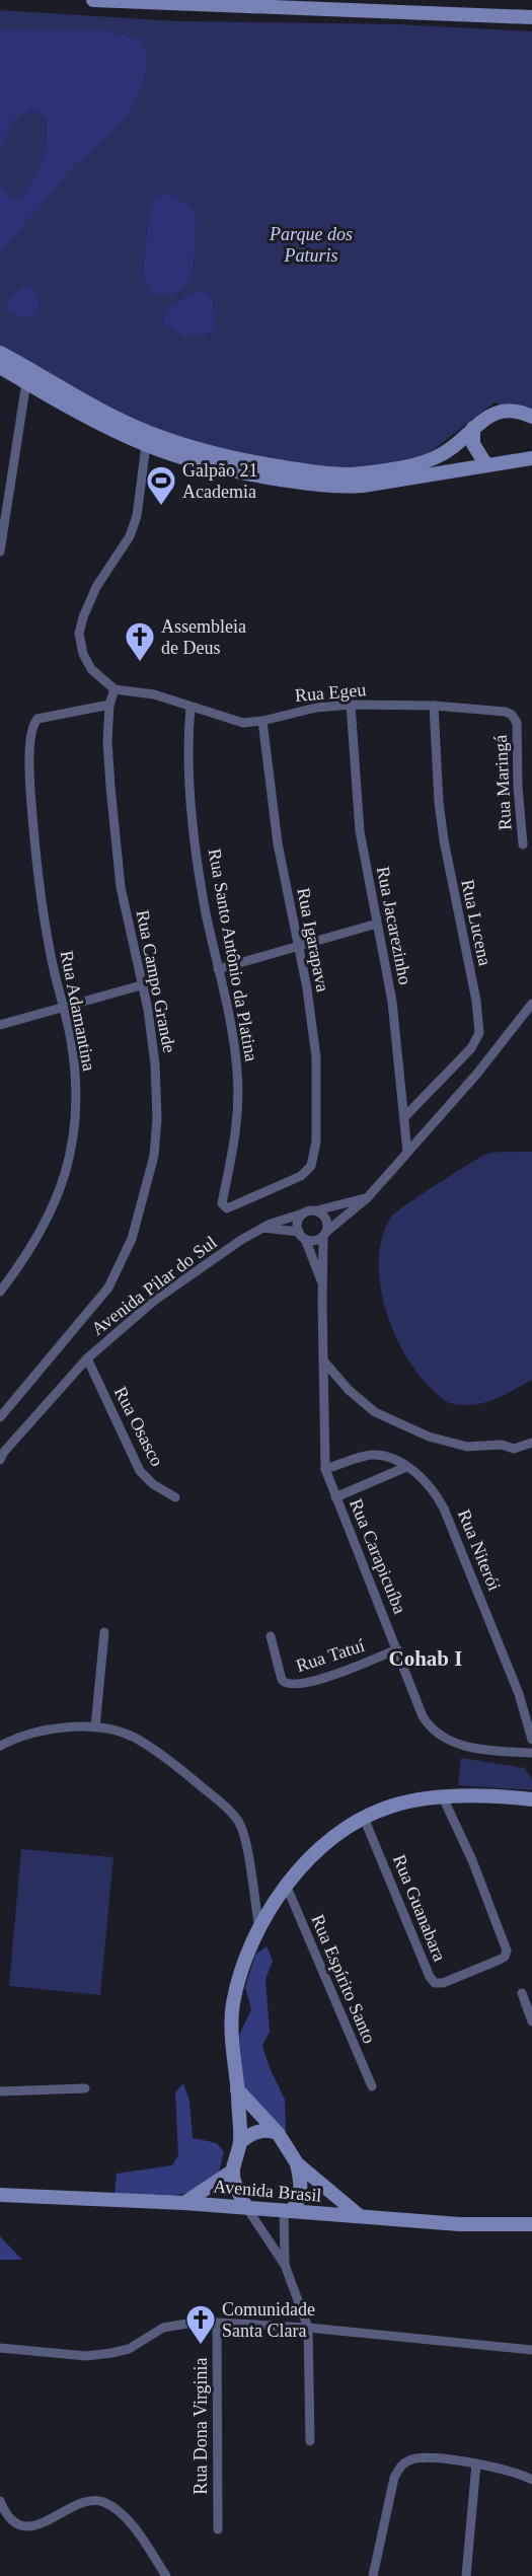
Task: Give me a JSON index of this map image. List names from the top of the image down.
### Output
{
  "streets": {
    "main road": ["Avenida Brasil"],
    "street": [
      "Rua Egeu",
      "Rua Maringá",
      "Rua Lucena",
      "Rua Jacarezinho",
      "Rua Igarapava",
      "Rua Santo Antônio da Platina",
      "Rua Campo Grande",
      "Rua Adamantina",
      "Avenida Pilar do Sul",
      "Rua Osasco",
      "Rua Niterói",
      "Rua Carapicuíba",
      "Rua Tatuí",
      "Rua Guanabara",
      "Rua Espírito Santo",
      "Rua Dona Virginia"
    ]
  },
  "crossings": [
    ["Rua Egeu", "Rua Maringá"],
    ["Rua Egeu", "Rua Lucena"],
    ["Rua Egeu", "Rua Jacarezinho"],
    ["Rua Egeu", "Rua Igarapava"],
    ["Rua Egeu", "Rua Santo Antônio da Platina"],
    ["Rua Egeu", "Rua Campo Grande"],
    ["Rua Lucena", "Rua Jacarezinho"],
    ["Rua Igarapava", "Rua Santo Antônio da Platina"],
    ["Rua Campo Grande", "Rua Adamantina"],
    ["Avenida Pilar do Sul", "Rua Osasco"],
    ["Avenida Pilar do Sul", "Rua Carapicuíba"],
    ["Rua Niterói", "Rua Carapicuíba"],
    ["Rua Carapicuíba", "Rua Tatuí"]
  ],
  "districts": ["Cohab I"],
  "parks": ["Parque dos Paturis"],
  "places": {
    "sports": ["Galpão 21 Academia"],
    "church": ["Assembleia de Deus", "Comunidade Santa Clara"]
  }
}
